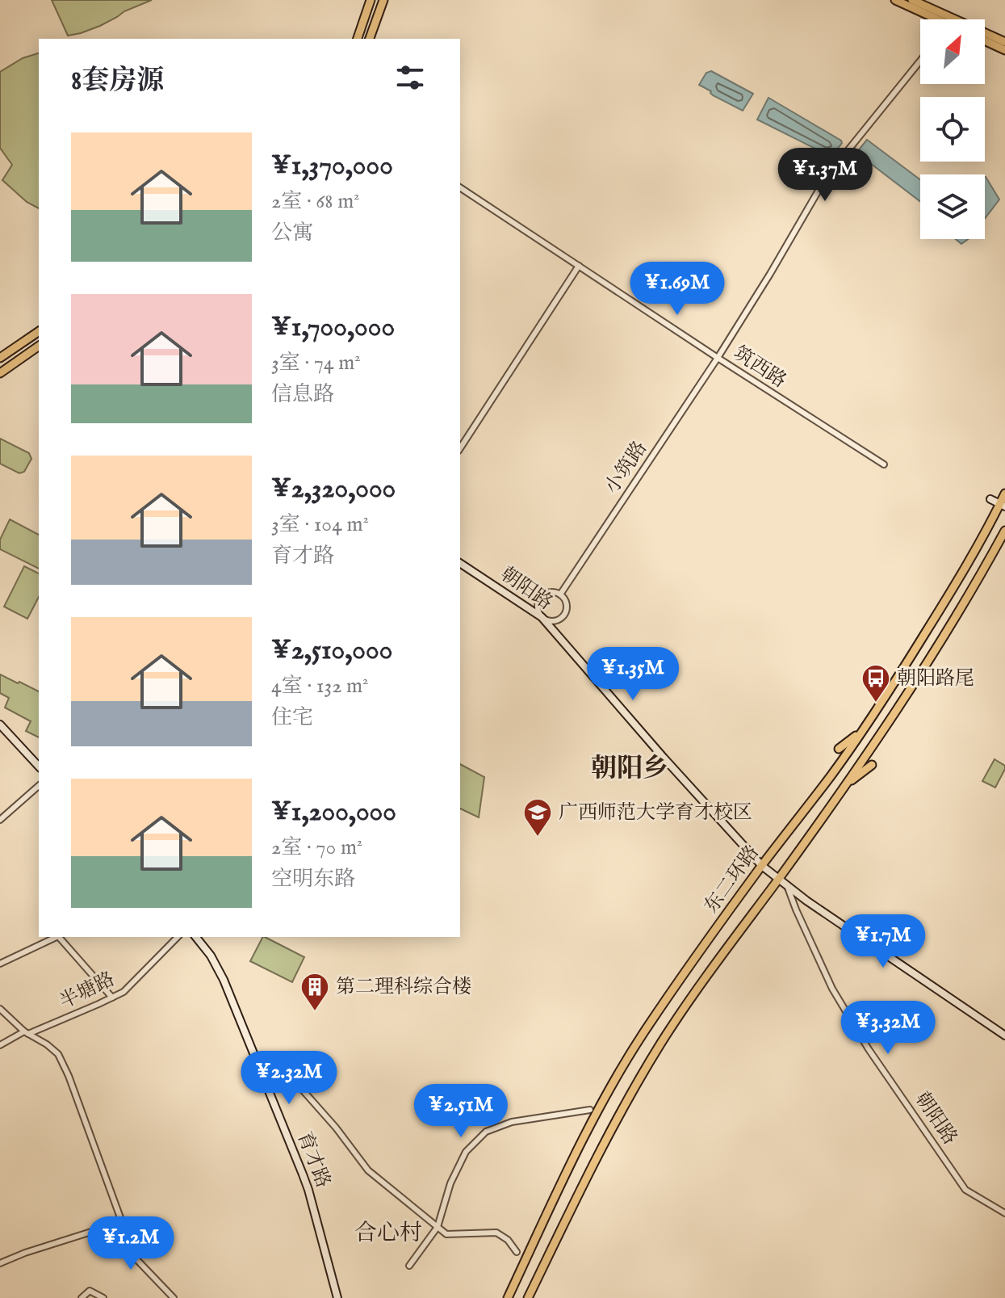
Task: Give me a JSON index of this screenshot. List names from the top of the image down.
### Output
{
  "streets": {
    "main road": ["东二环路"],
    "street": [
      "筑西路",
      "小筑路",
      "朝阳路",
      "半塘路",
      "育才路"
    ]
  },
  "crossings": [
    ["筑西路", "小筑路"],
    ["小筑路", "朝阳路"],
    ["朝阳路", "东二环路"]
  ],
  "districts": ["朝阳乡", "合心村"],
  "places": {
    "bus stop": ["朝阳路尾"],
    "school or university": ["广西师范大学育才校区"],
    "building": ["第二理科综合楼"]
  },
  "north": "top right",
  "page": {
    "heading": "8套房源",
    "list": [
      {
        "name": "¥1,370,000",
        "note": "2室 · 68 m² · 公寓"
      },
      {
        "name": "¥1,700,000",
        "note": "3室 · 74 m² · 信息路"
      },
      {
        "name": "¥2,320,000",
        "note": "3室 · 104 m² · 育才路"
      },
      {
        "name": "¥2,510,000",
        "note": "4室 · 132 m² · 住宅"
      },
      {
        "name": "¥1,200,000",
        "note": "2室 · 70 m² · 空明东路"
      }
    ],
    "price": [
      "¥1.37M",
      "¥1.69M",
      "¥1.35M",
      "¥1.7M",
      "¥3.32M",
      "¥2.32M",
      "¥2.51M",
      "¥1.2M"
    ]
  }
}
